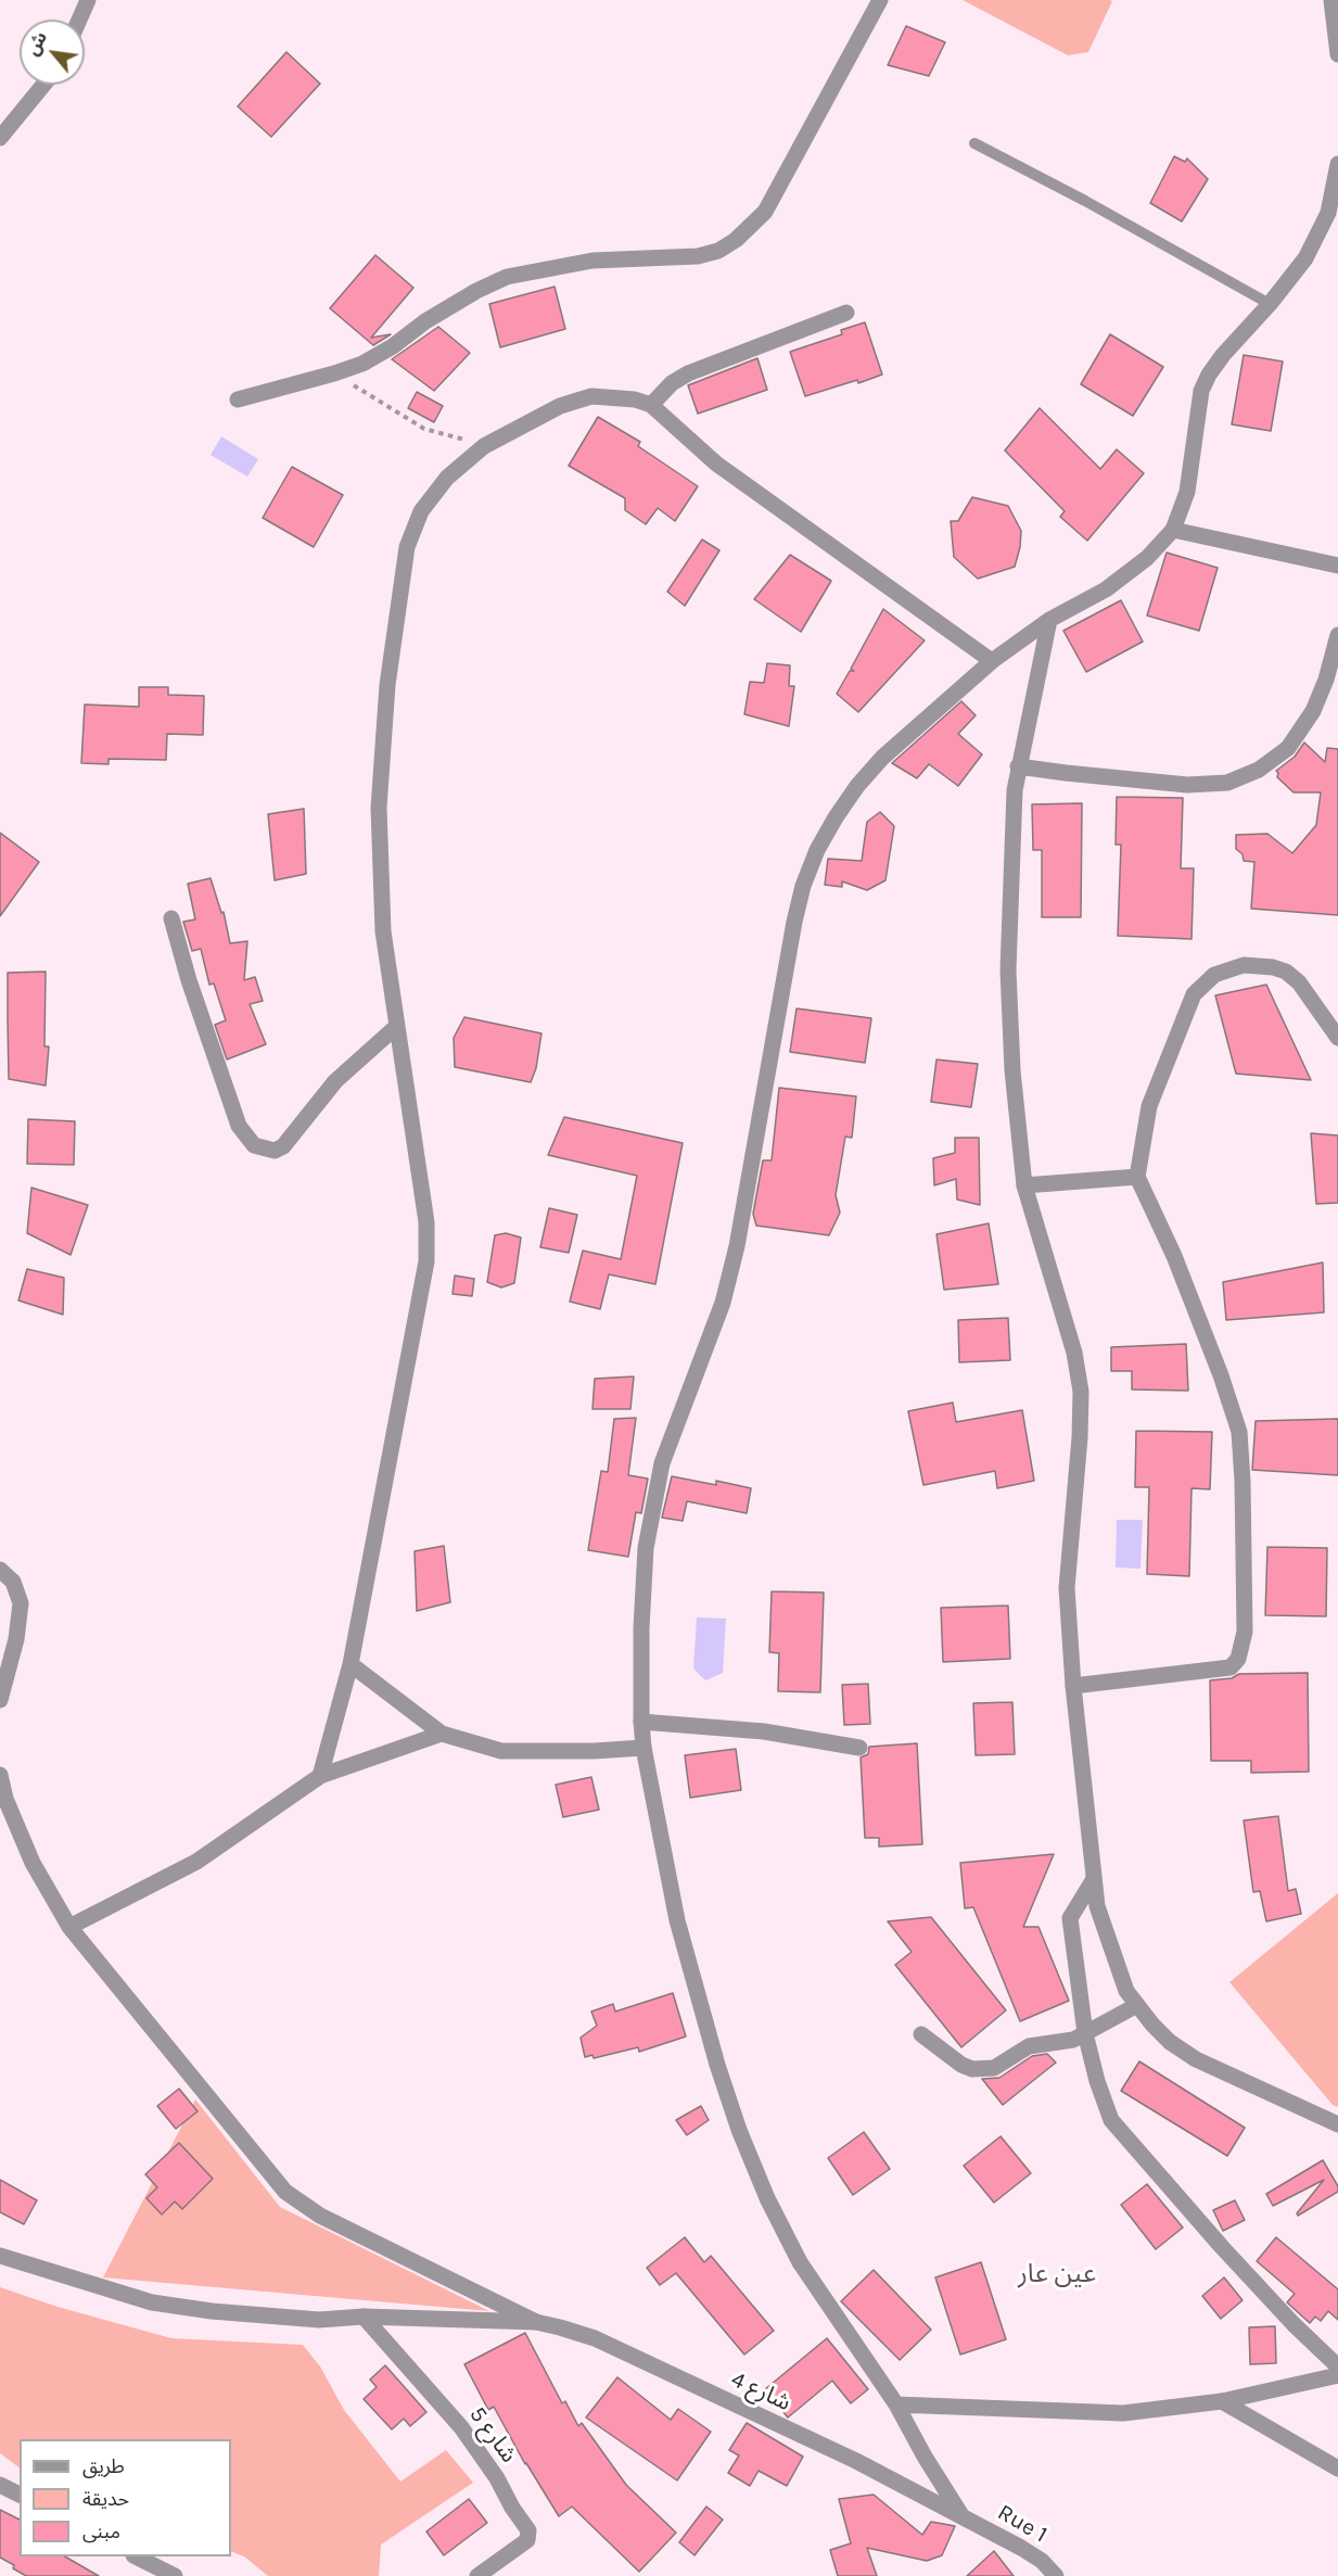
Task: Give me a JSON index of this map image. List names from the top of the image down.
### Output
{
  "streets": {
    "street": ["شارع 4", "شارع 5", "Rue 1"]
  },
  "crossings": [
    ["شارع 4", "Rue 1"]
  ],
  "districts": ["عين عار"],
  "legend": ["طريق", "حديقة", "مبنى"],
  "north": "top left"
}
